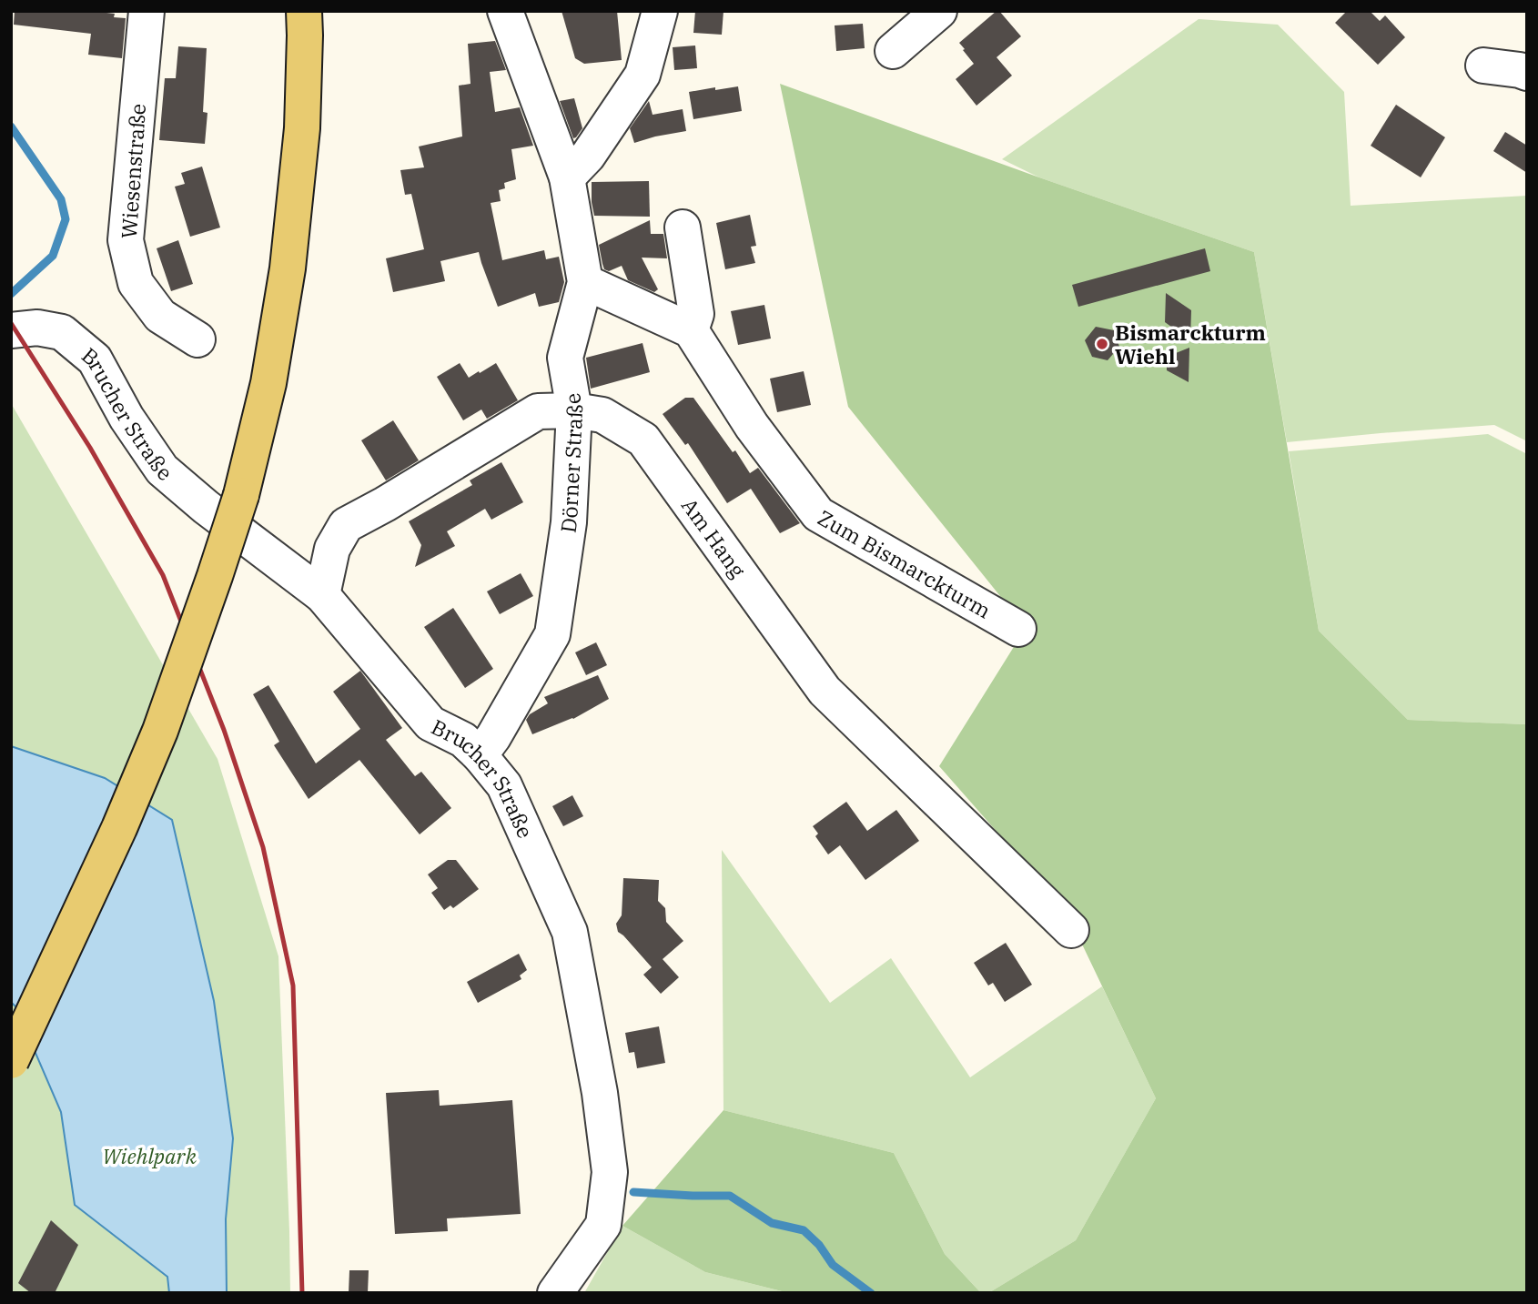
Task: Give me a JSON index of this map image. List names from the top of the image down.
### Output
{
  "streets": {
    "street": [
      "Wiesenstraße",
      "Brucher Straße",
      "Dörner Straße",
      "Am Hang",
      "Zum Bismarckturm"
    ]
  },
  "crossings": [
    ["Brucher Straße", "Dörner Straße"],
    ["Brucher Straße", "Am Hang"],
    ["Dörner Straße", "Am Hang"]
  ],
  "parks": ["Wiehlpark"],
  "places": ["Bismarckturm Wiehl"]
}
